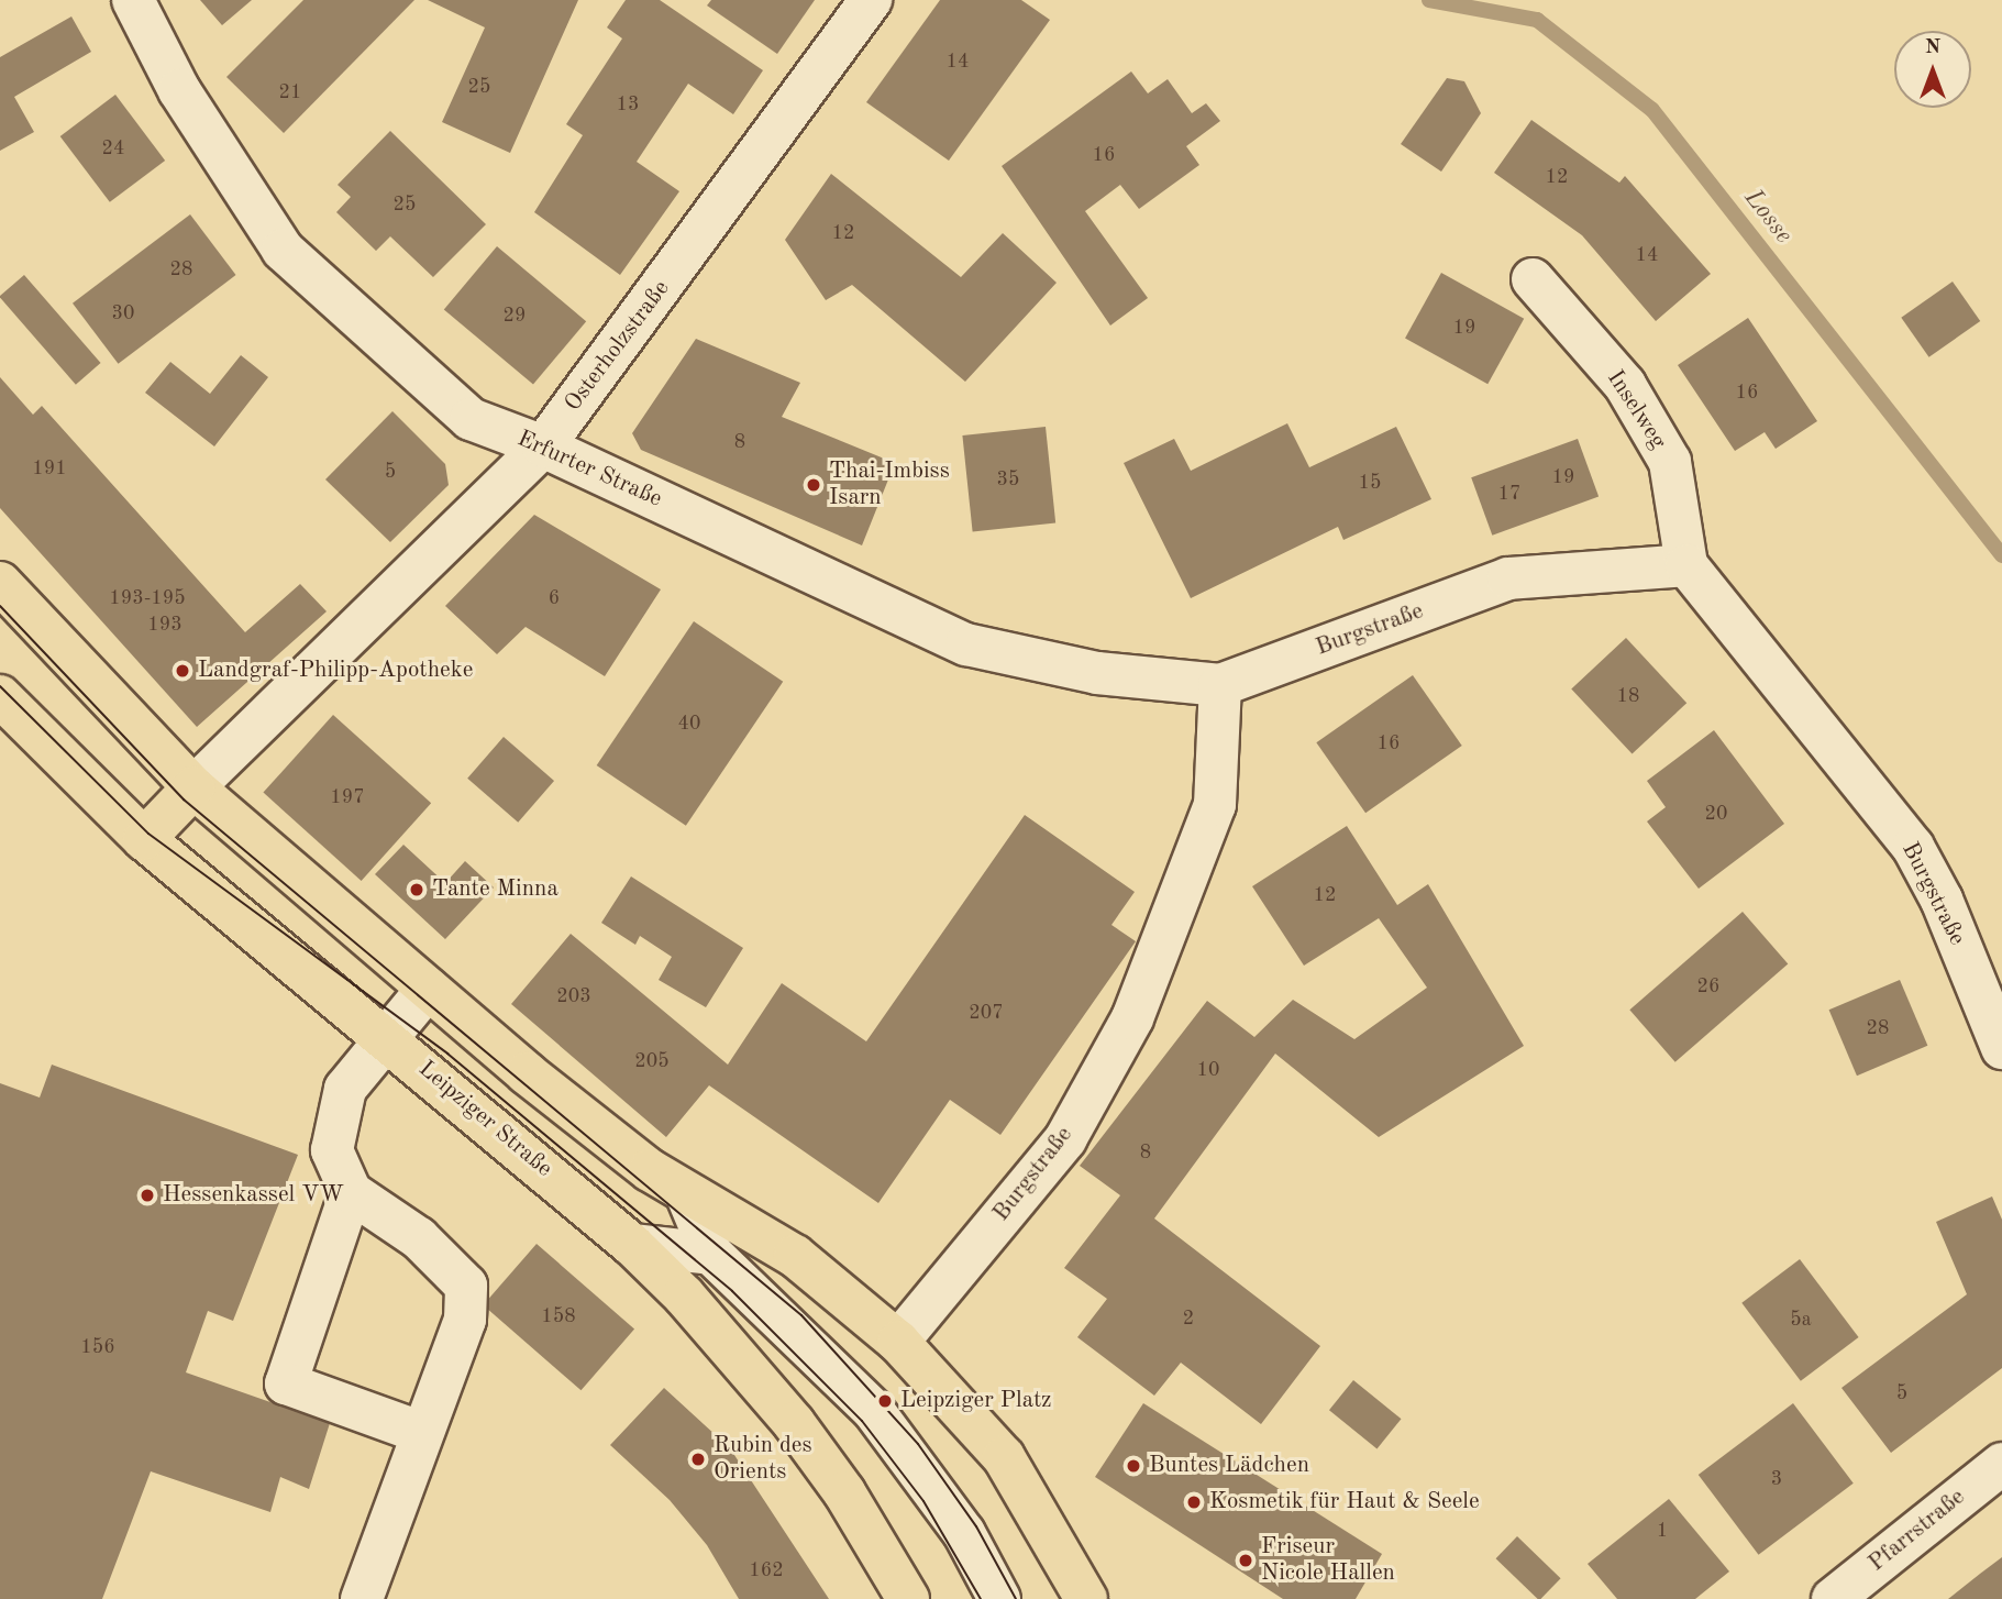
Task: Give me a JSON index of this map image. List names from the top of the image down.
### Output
{
  "streets": {
    "main road": ["Leipziger Straße"],
    "street": [
      "Osterholzstraße",
      "Inselweg",
      "Erfurter Straße",
      "Burgstraße",
      "Pfarrstraße"
    ]
  },
  "crossings": [
    ["Osterholzstraße", "Erfurter Straße"],
    ["Inselweg", "Burgstraße"],
    ["Erfurter Straße", "Burgstraße"]
  ],
  "water": ["Losse"],
  "places": [
    "Thai-Imbiss Isarn",
    "Landgraf-Philipp-Apotheke",
    "Tante Minna",
    "Hessenkassel VW",
    "Leipziger Platz",
    "Rubin des Orients",
    "Buntes Lädchen",
    "Kosmetik für Haut & Seele",
    "Friseur Nicole Hallen"
  ],
  "house_numbers": [
    "14",
    "25",
    "21",
    "13",
    "24",
    "16",
    "12",
    "25",
    "12",
    "14",
    "28",
    "30",
    "29",
    "19",
    "16",
    "8",
    "191",
    "5",
    "19",
    "35",
    "15",
    "17",
    "193-195",
    "6",
    "193",
    "18",
    "40",
    "16",
    "197",
    "20",
    "12",
    "26",
    "203",
    "207",
    "28",
    "205",
    "10",
    "8",
    "158",
    "2",
    "5a",
    "156",
    "5",
    "3",
    "1",
    "162"
  ],
  "north": "top"
}
